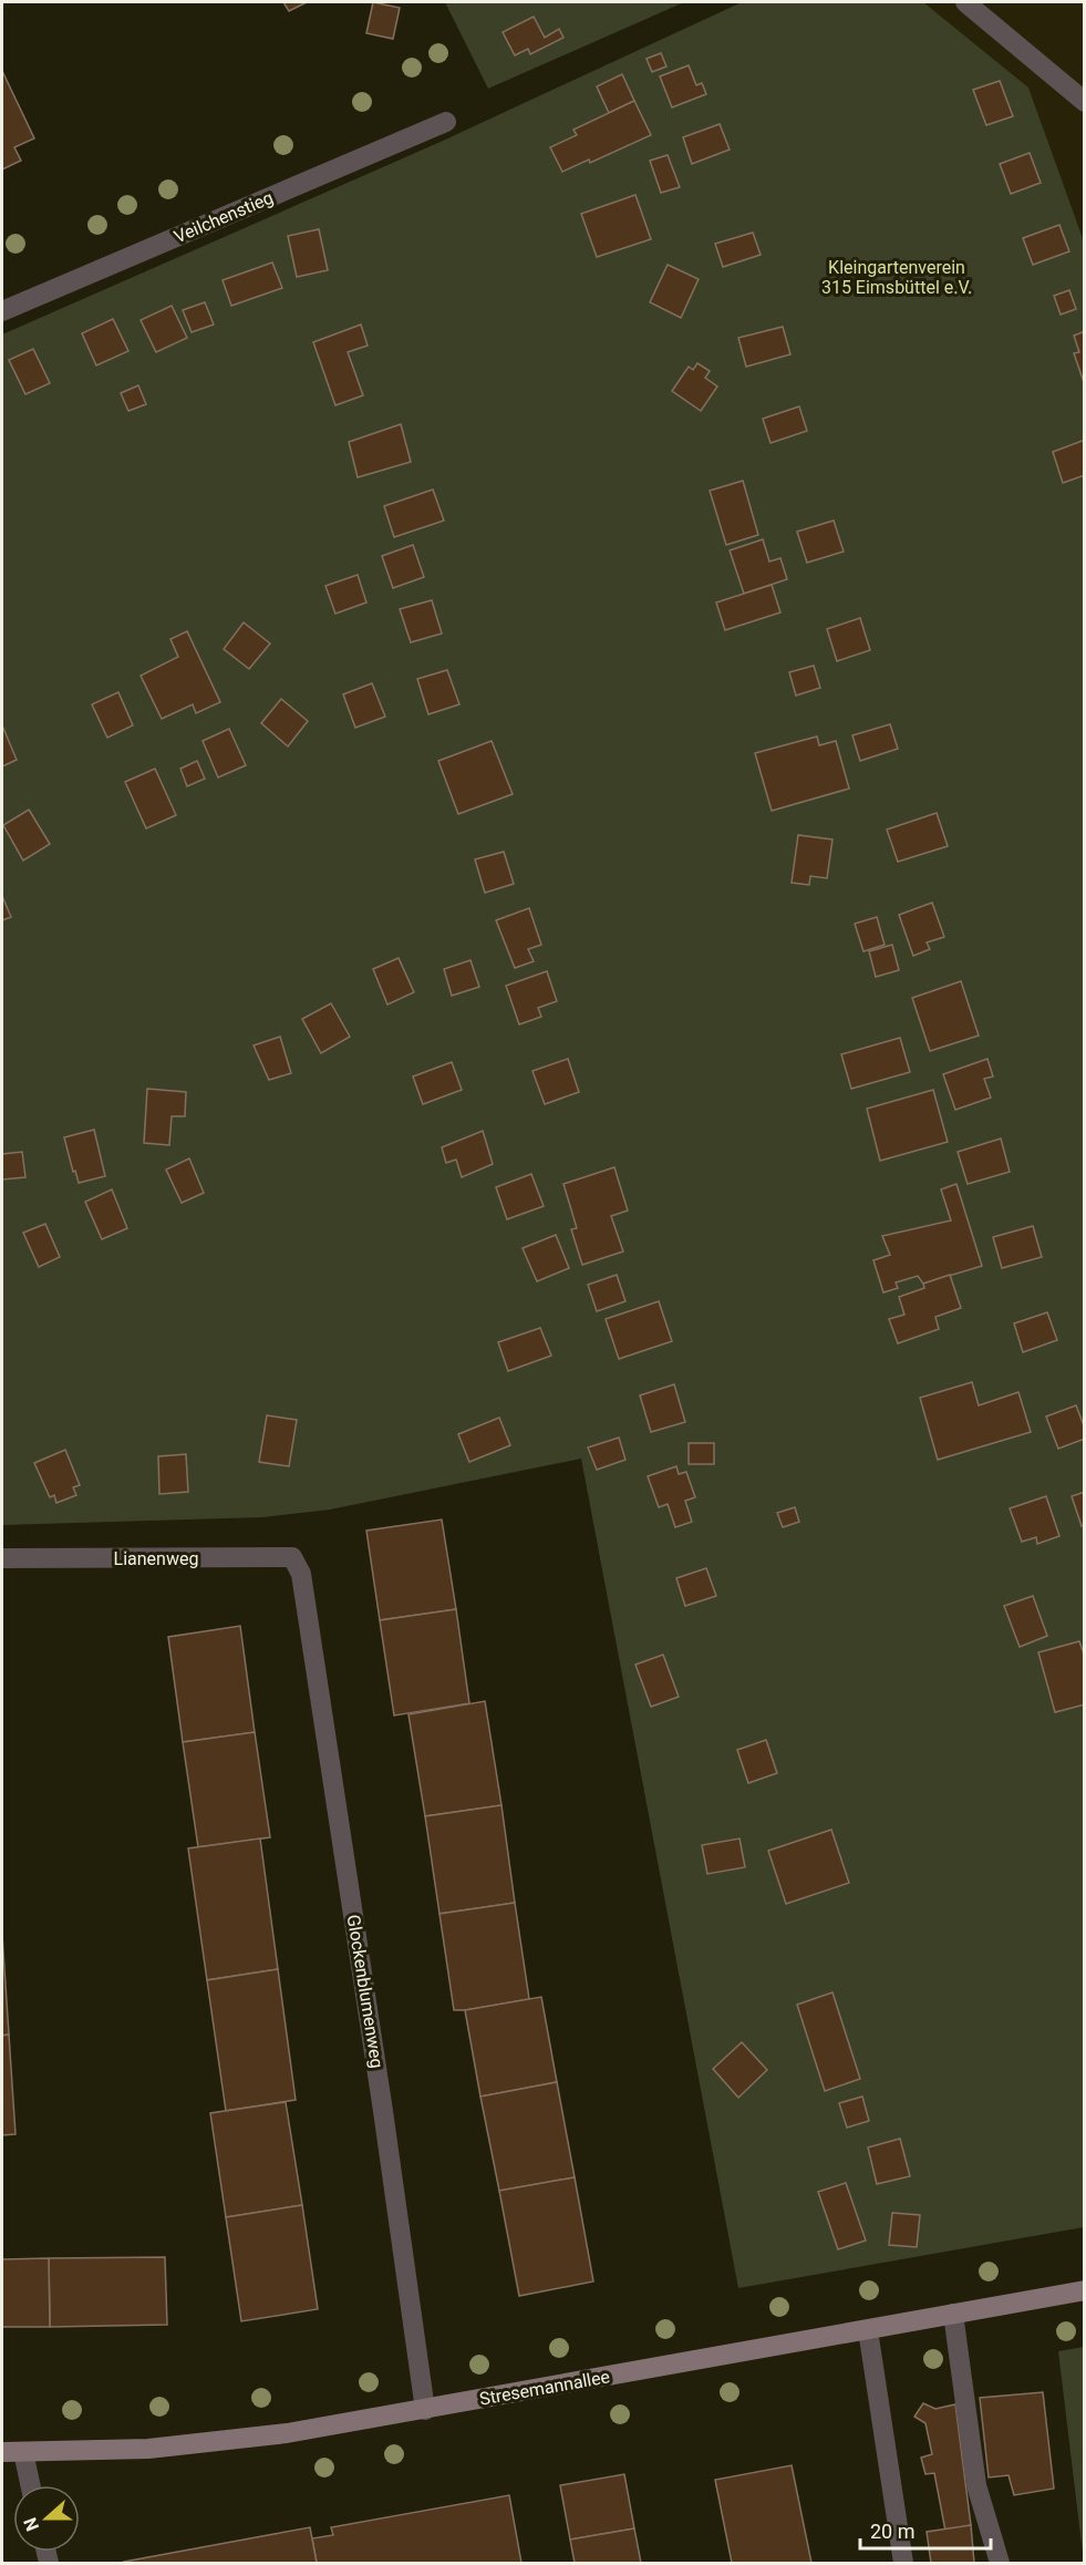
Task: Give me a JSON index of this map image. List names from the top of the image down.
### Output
{
  "streets": {
    "street": [
      "Veilchenstieg",
      "Lianenweg",
      "Glockenblumenweg",
      "Stresemannallee"
    ]
  },
  "crossings": [
    ["Lianenweg", "Glockenblumenweg"],
    ["Glockenblumenweg", "Stresemannallee"]
  ],
  "parks": ["Kleingartenverein 315 Eimsbüttel e.V."],
  "scale_bar": "20 m",
  "north": "left"
}
